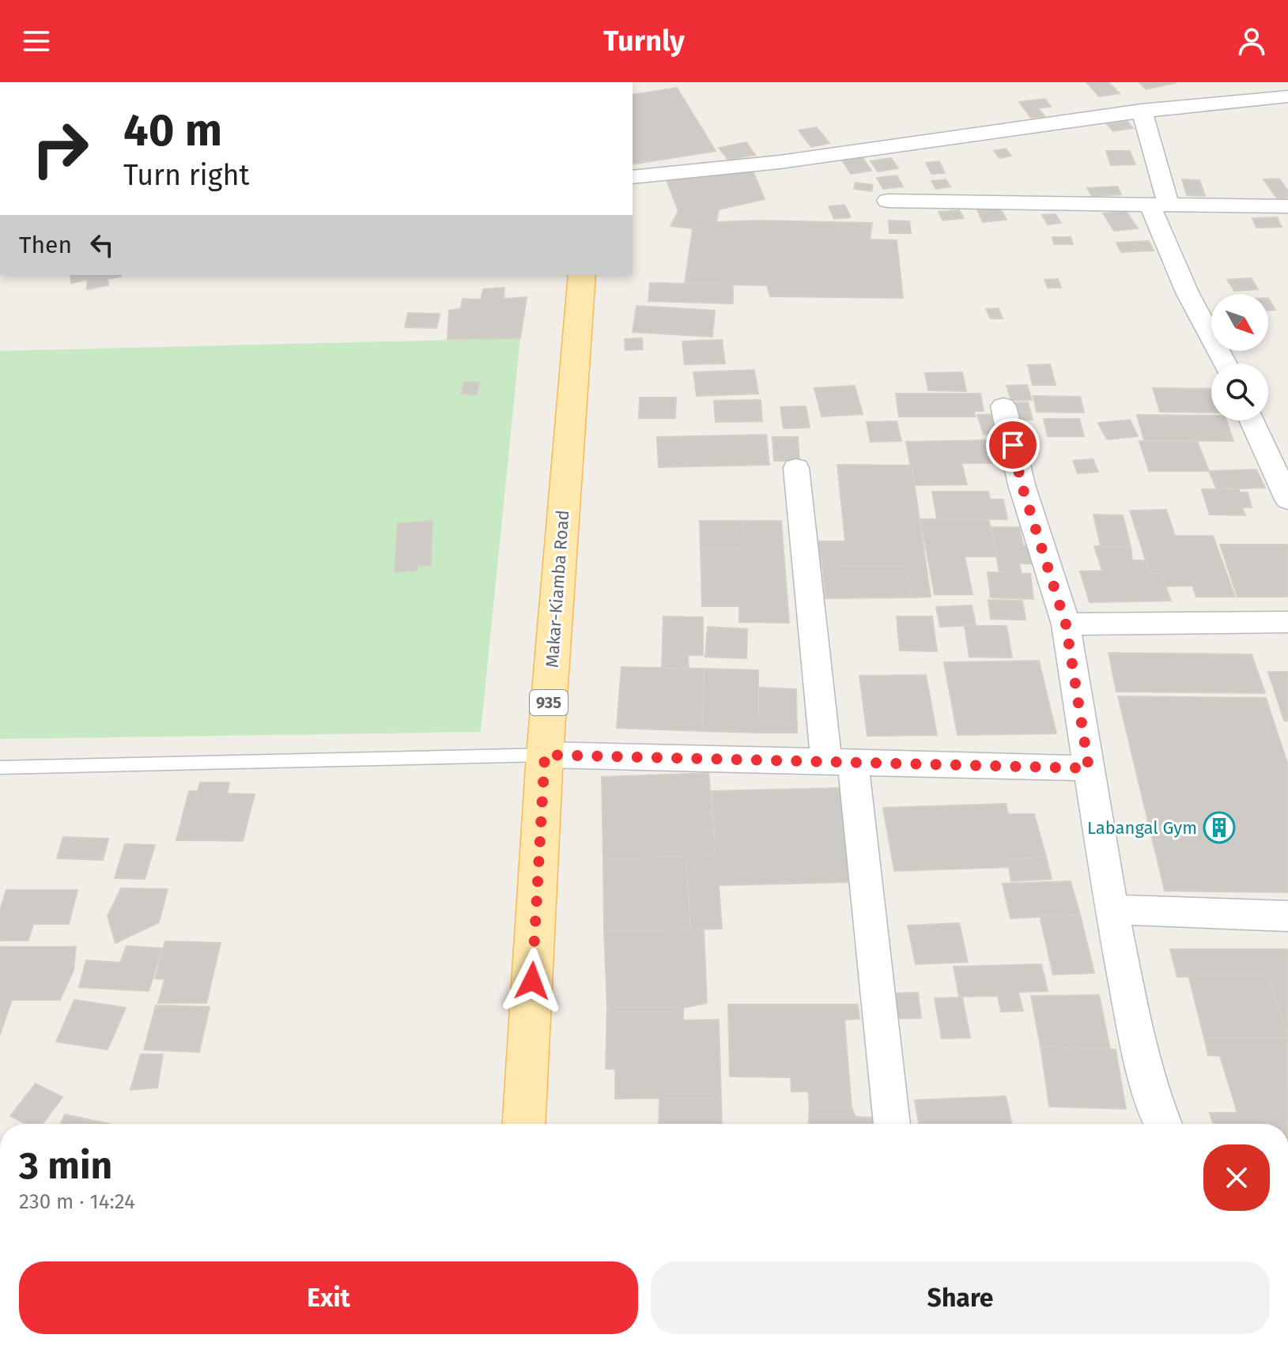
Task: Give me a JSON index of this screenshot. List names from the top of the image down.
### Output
{
  "streets": {
    "main road": ["Makar-Kiamba Road", "935"]
  },
  "places": {
    "building": ["Labangal Gym"]
  },
  "north": "bottom right",
  "page": {
    "header": "Turnly",
    "turn": ["40 m", "Turn right"],
    "then": "Then",
    "heading": ["3 min", "230 m · 14:24"],
    "buttons": ["Exit", "Share"]
  }
}
